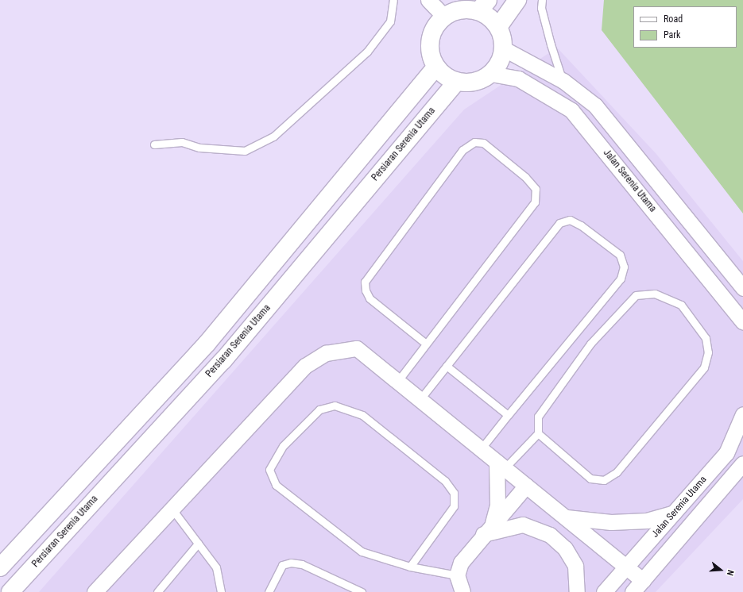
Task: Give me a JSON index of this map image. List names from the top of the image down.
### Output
{
  "streets": {
    "street": ["Persiaran Serenia Utama", "Jalan Serenia Utama"]
  },
  "crossings": [
    ["Persiaran Serenia Utama", "Jalan Serenia Utama"]
  ],
  "legend": ["Road", "Park"],
  "north": "right"
}
